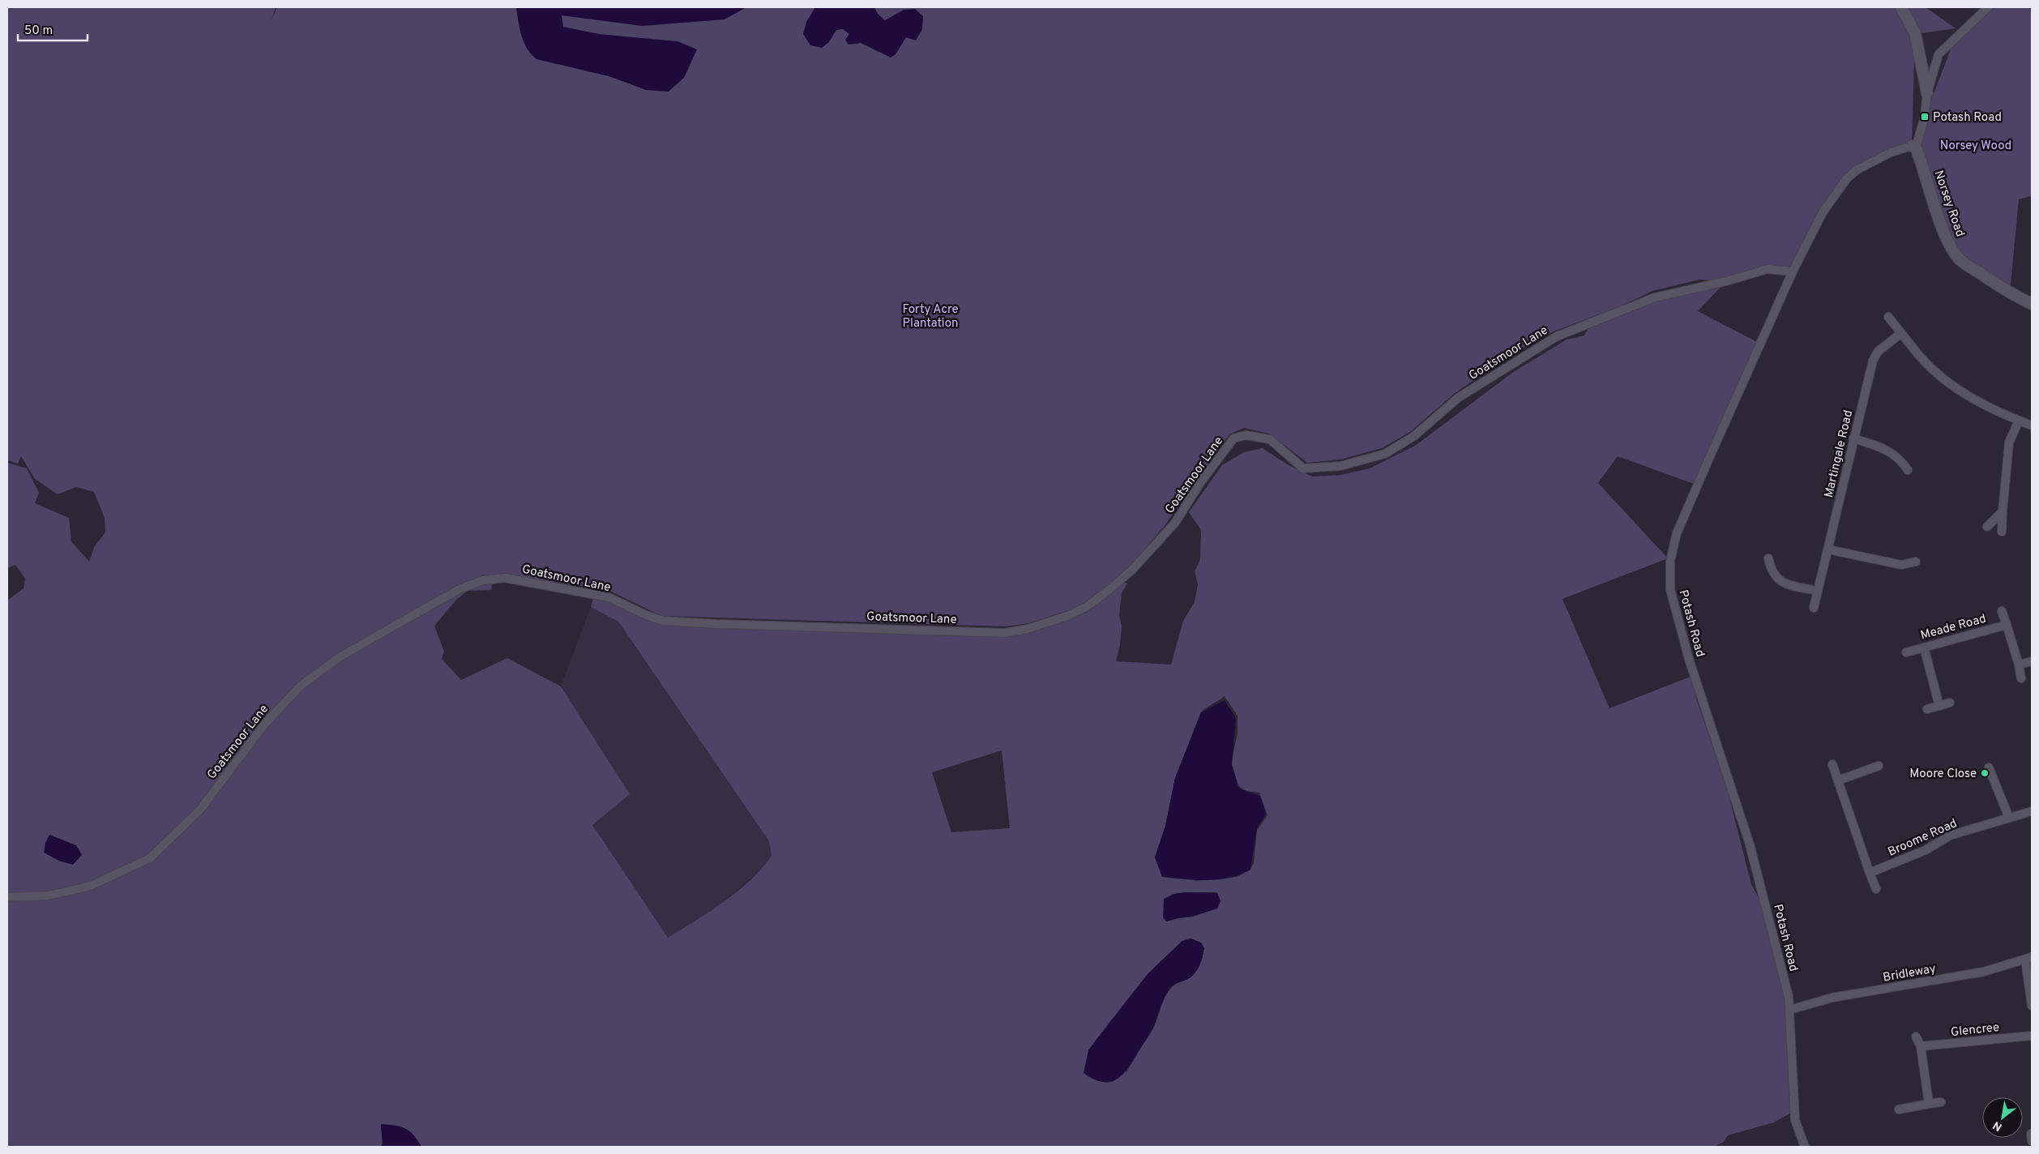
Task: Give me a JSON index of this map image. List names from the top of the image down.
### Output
{
  "streets": {
    "street": [
      "Norsey Road",
      "Goatsmoor Lane",
      "Martingale Road",
      "Potash Road",
      "Meade Road",
      "Broome Road",
      "Bridleway",
      "Glencree"
    ]
  },
  "crossings": [
    ["Norsey Road", "Potash Road"],
    ["Goatsmoor Lane", "Potash Road"],
    ["Potash Road", "Bridleway"]
  ],
  "parks": ["Norsey Wood", "Forty Acre Plantation"],
  "places": {
    "transit": ["Potash Road"],
    "other": ["Moore Close"]
  },
  "scale_bar": "50 m",
  "north": "bottom left"
}
